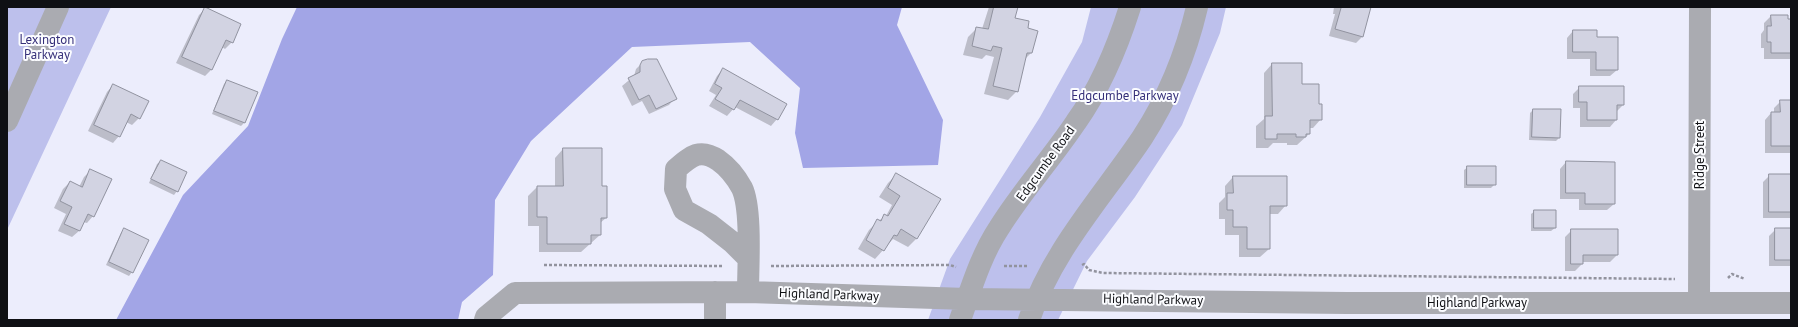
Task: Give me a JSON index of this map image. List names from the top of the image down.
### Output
{
  "streets": {
    "street": ["Ridge Street", "Edgcumbe Road", "Highland Parkway"]
  },
  "crossings": [
    ["Ridge Street", "Highland Parkway"],
    ["Edgcumbe Road", "Highland Parkway"]
  ],
  "parks": ["Lexington Parkway", "Edgcumbe Parkway"]
}
